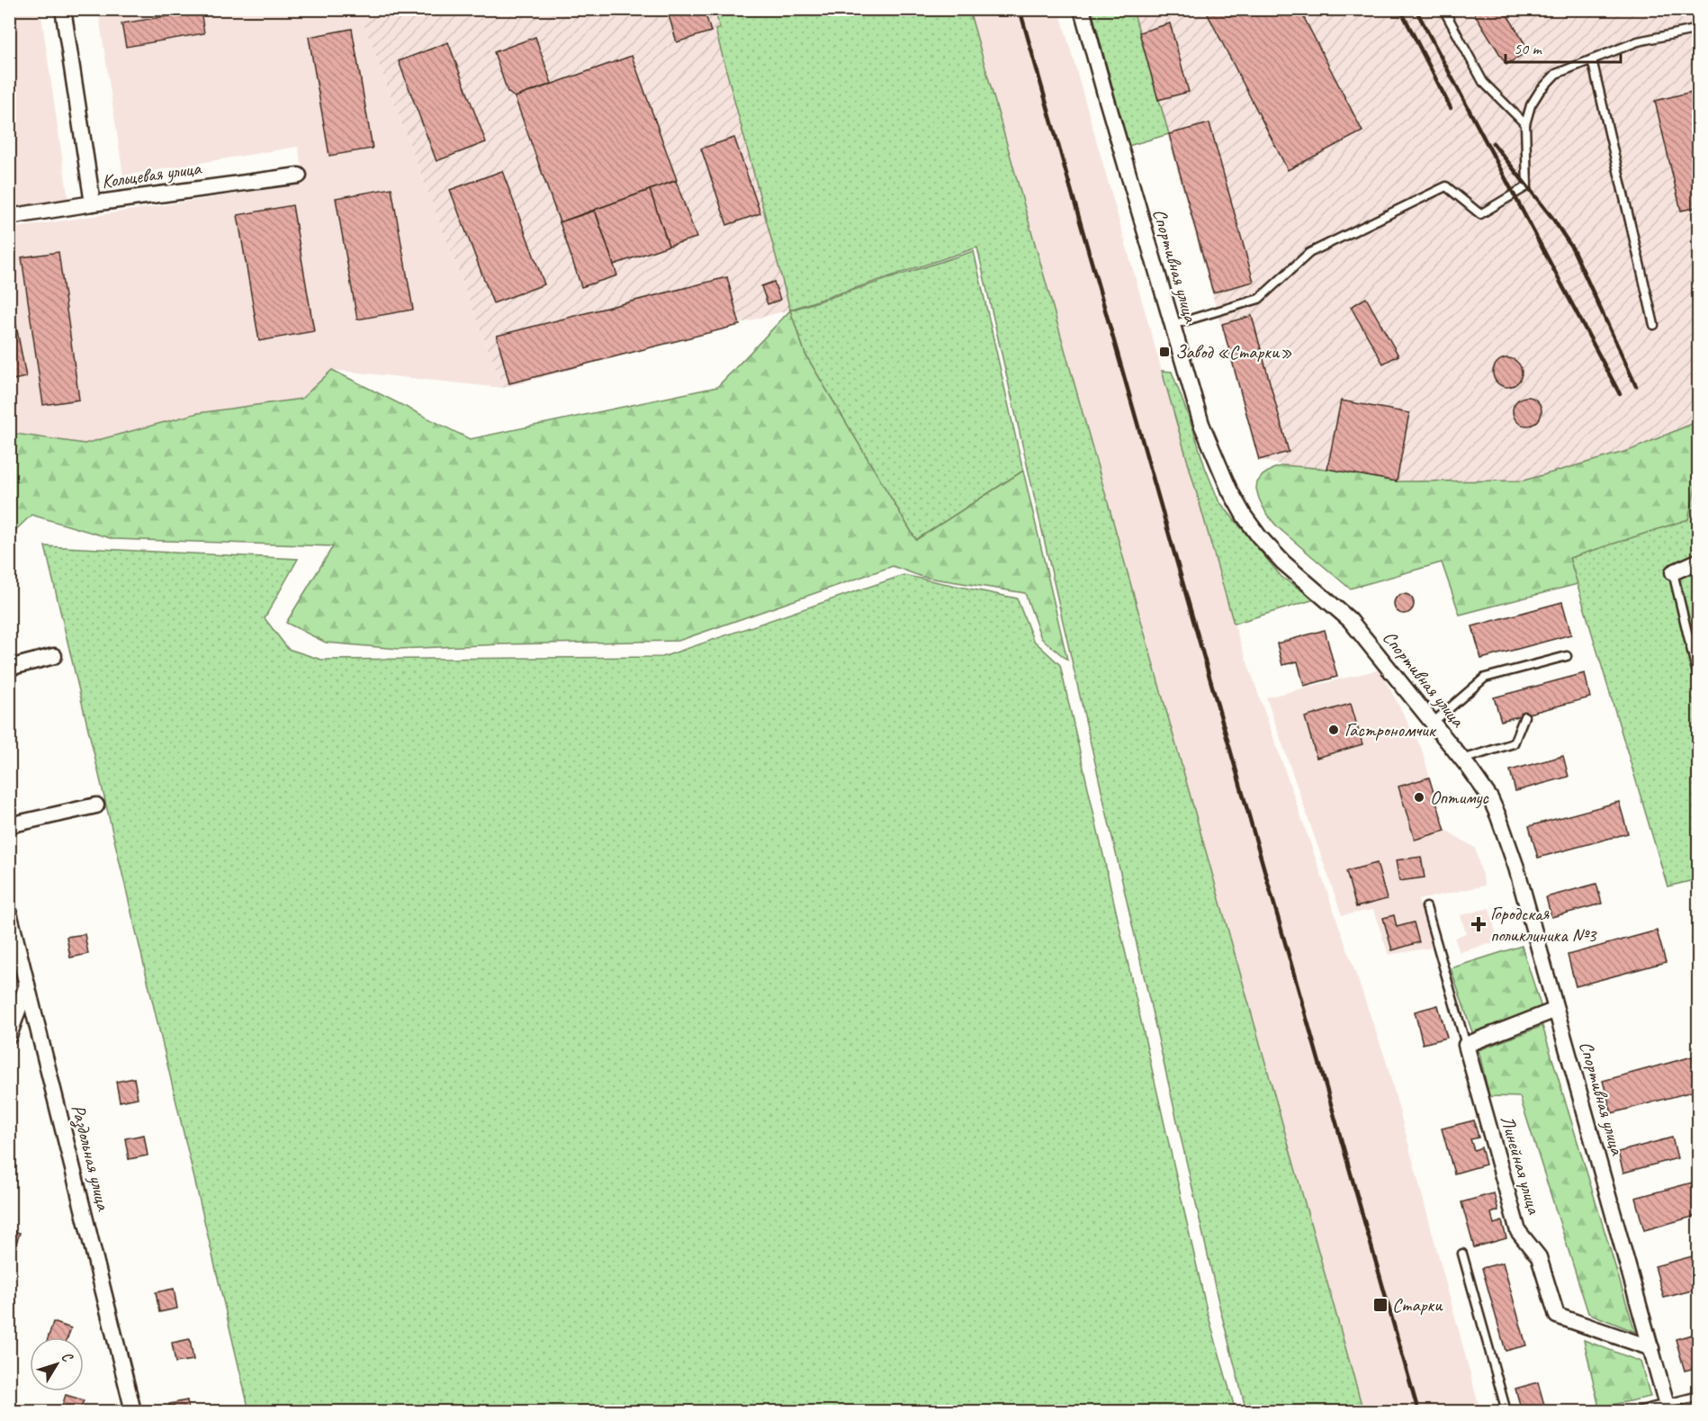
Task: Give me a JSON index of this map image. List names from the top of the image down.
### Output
{
  "streets": {
    "street": [
      "Кольцевая улица",
      "Спортивная улица",
      "Раздольная улица",
      "Линейная улица"
    ]
  },
  "crossings": [
    ["Спортивная улица", "Линейная улица"]
  ],
  "places": {
    "transit": ["Завод «Старки»", "Старки"],
    "other": ["Гастрономчик", "Оптимус"],
    "health": ["Городская поликлиника №3"]
  },
  "scale_bar": "50 m",
  "north": "top right"
}
